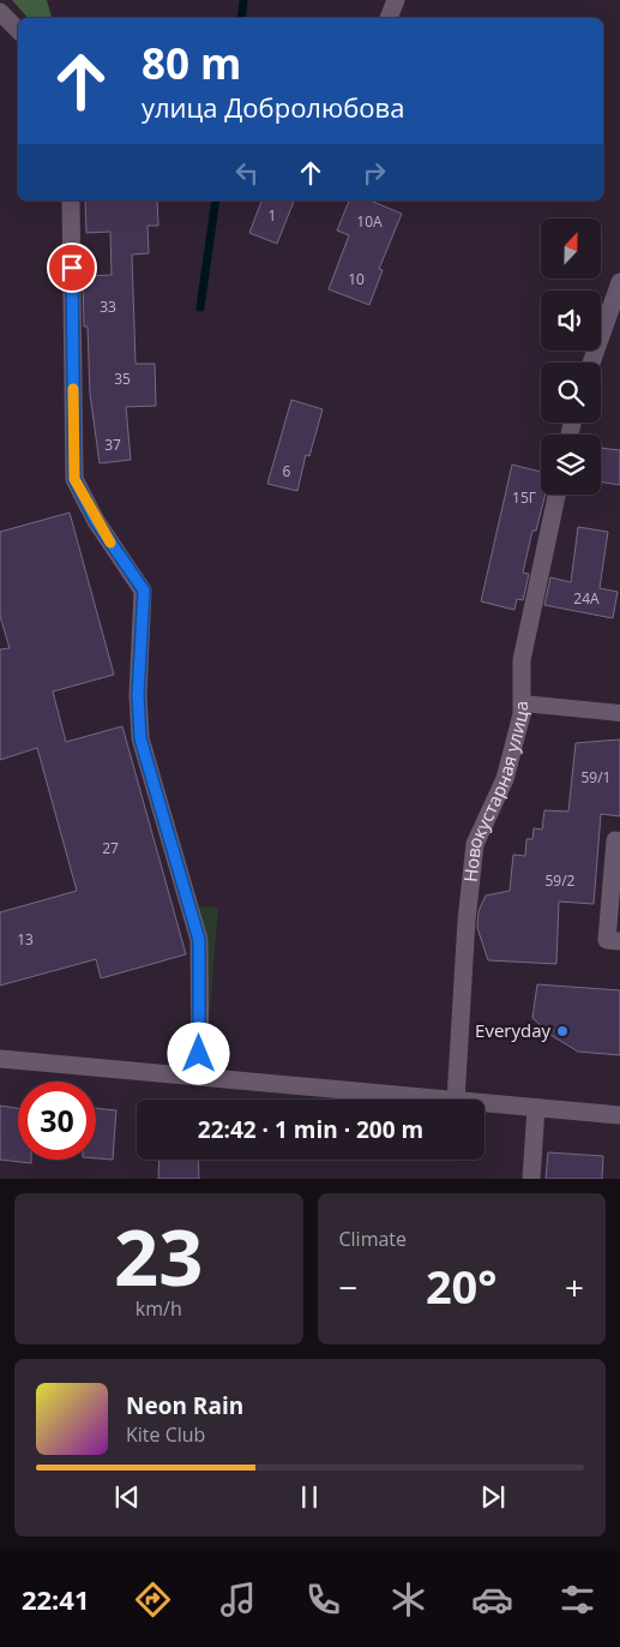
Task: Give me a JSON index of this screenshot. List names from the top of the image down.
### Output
{
  "streets": {
    "street": ["Новокустарная улица"]
  },
  "places": ["Everyday"],
  "house_numbers": [
    "1",
    "10А",
    "10",
    "33",
    "35",
    "37",
    "6",
    "15Г",
    "24А",
    "59/1",
    "27",
    "59/2",
    "13"
  ],
  "north": "top",
  "page": {
    "turn": ["80 m", "улица Добролюбова"],
    "limit": "30",
    "trip": "22:42 · 1 min · 200 m",
    "tile": [
      ["23", "km/h"],
      "Climate"
    ],
    "heat": ["−", "20°", "+"],
    "song": ["Neon Rain", "Kite Club"],
    "tabs": "22:41"
  }
}
